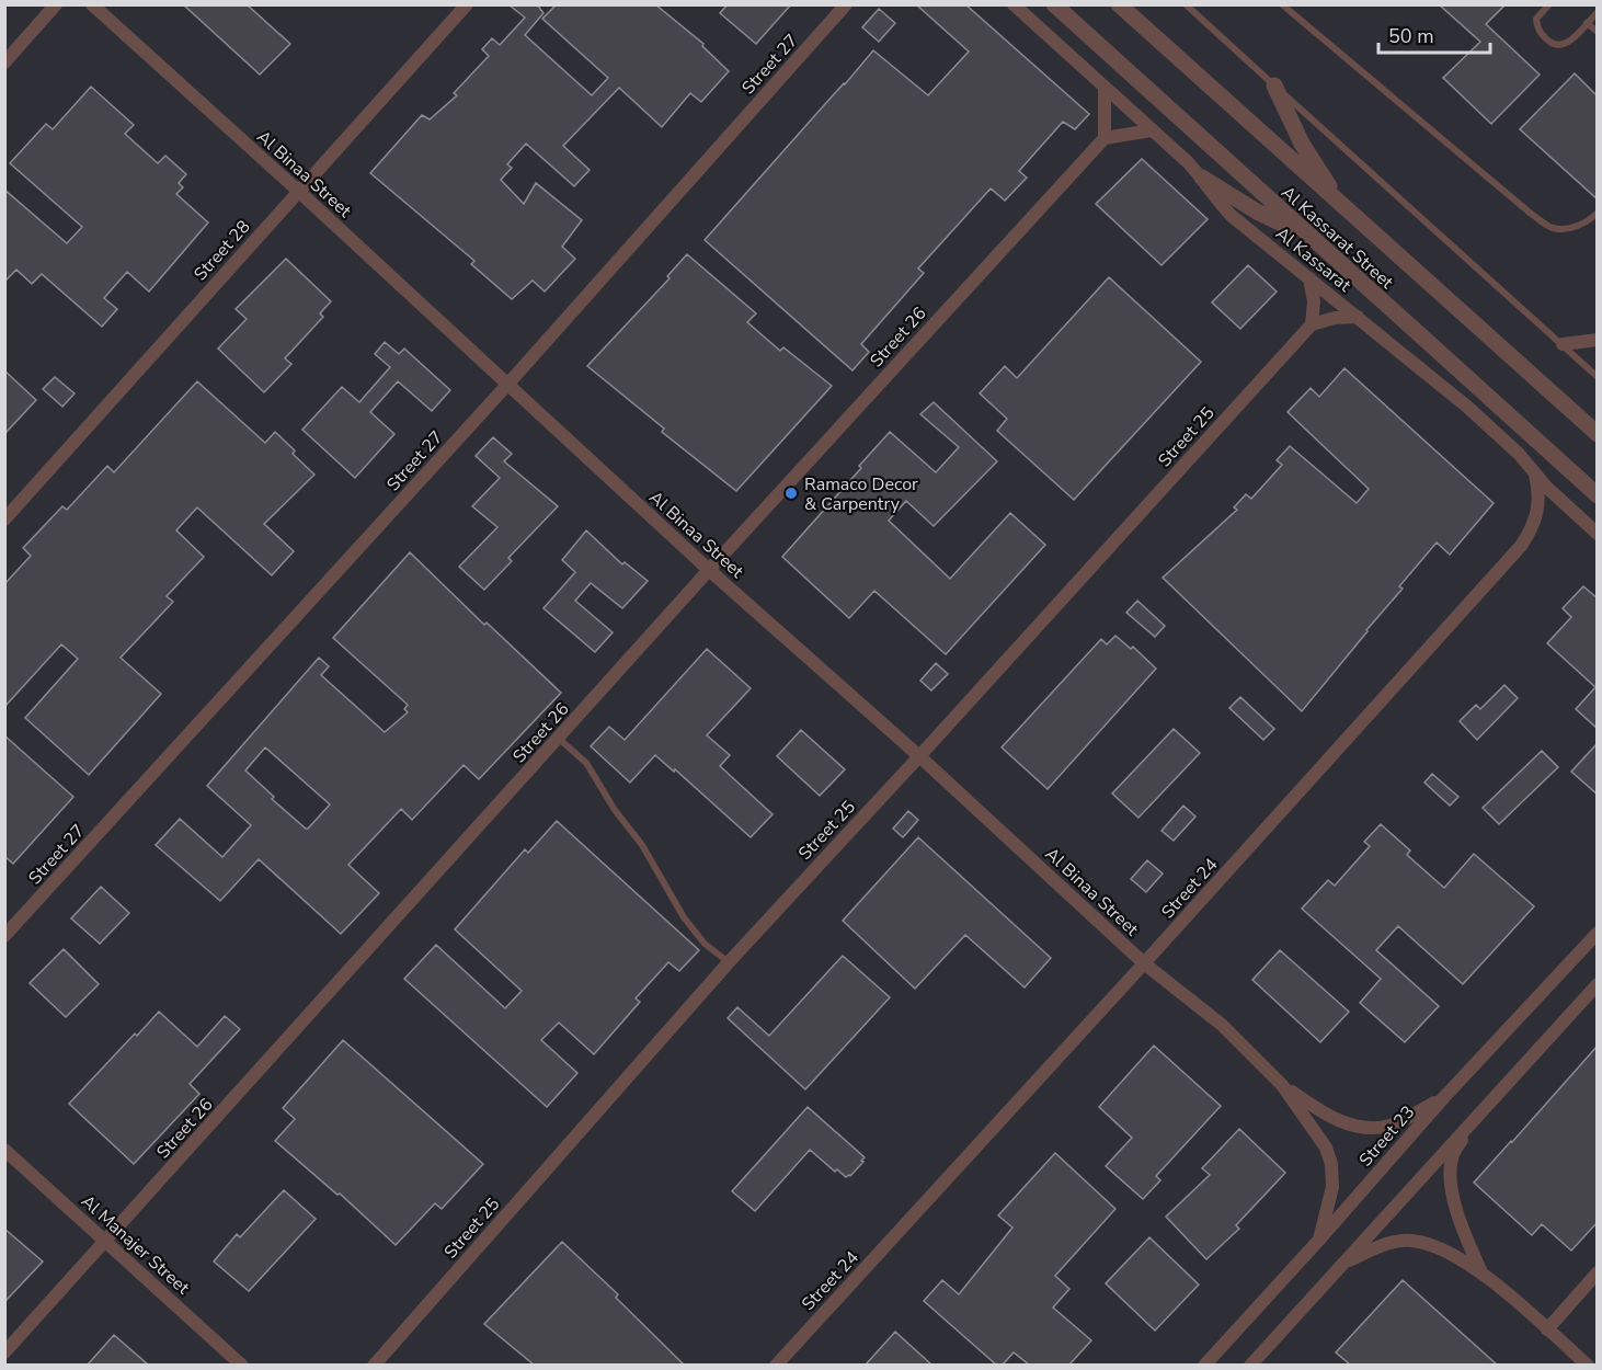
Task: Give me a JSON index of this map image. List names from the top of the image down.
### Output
{
  "streets": {
    "street": [
      "Street 27",
      "Al Binaa Street",
      "Al Kassarat Street",
      "Street 28",
      "Al Kassarat",
      "Street 26",
      "Street 25",
      "Street 24",
      "Street 23",
      "Al Manajer Street"
    ]
  },
  "crossings": [
    ["Street 27", "Al Binaa Street"],
    ["Al Binaa Street", "Street 28"],
    ["Al Binaa Street", "Street 26"],
    ["Al Binaa Street", "Street 25"],
    ["Al Binaa Street", "Street 24"],
    ["Al Binaa Street", "Street 23"],
    ["Al Kassarat", "Street 24"],
    ["Street 26", "Al Manajer Street"]
  ],
  "places": ["Ramaco Decor & Carpentry"],
  "scale_bar": "50 m"
}
